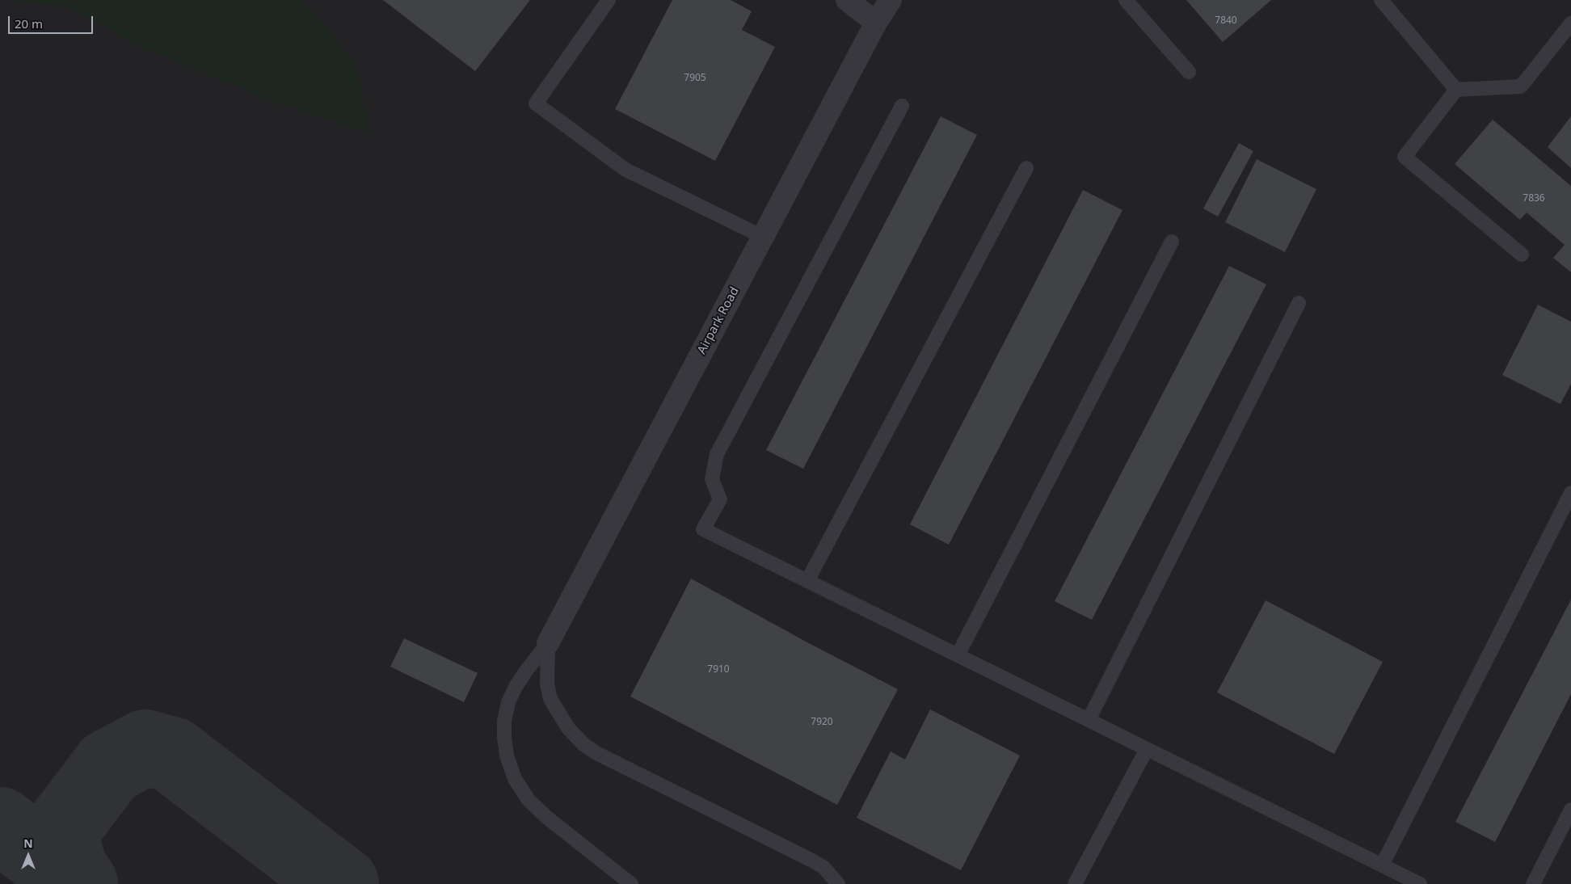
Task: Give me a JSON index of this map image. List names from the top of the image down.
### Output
{
  "streets": {
    "street": ["Airpark Road"]
  },
  "house_numbers": [
    "7840",
    "7905",
    "7836",
    "7910",
    "7920"
  ],
  "scale_bar": "20 m",
  "north": "top"
}
